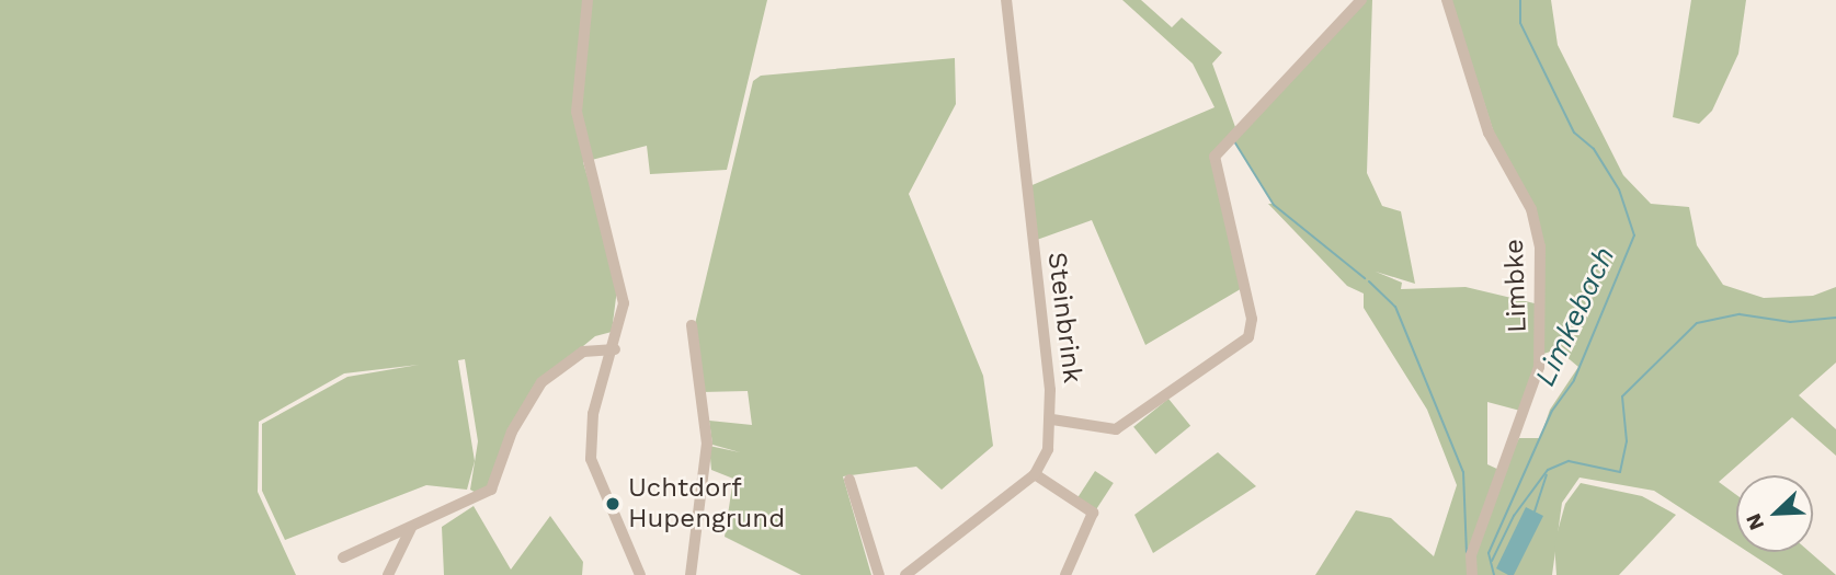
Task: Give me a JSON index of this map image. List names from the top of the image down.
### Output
{
  "streets": {
    "street": ["Limbke", "Steinbrink"]
  },
  "water": ["Limkebach"],
  "places": ["Uchtdorf Hupengrund"],
  "north": "bottom left"
}
